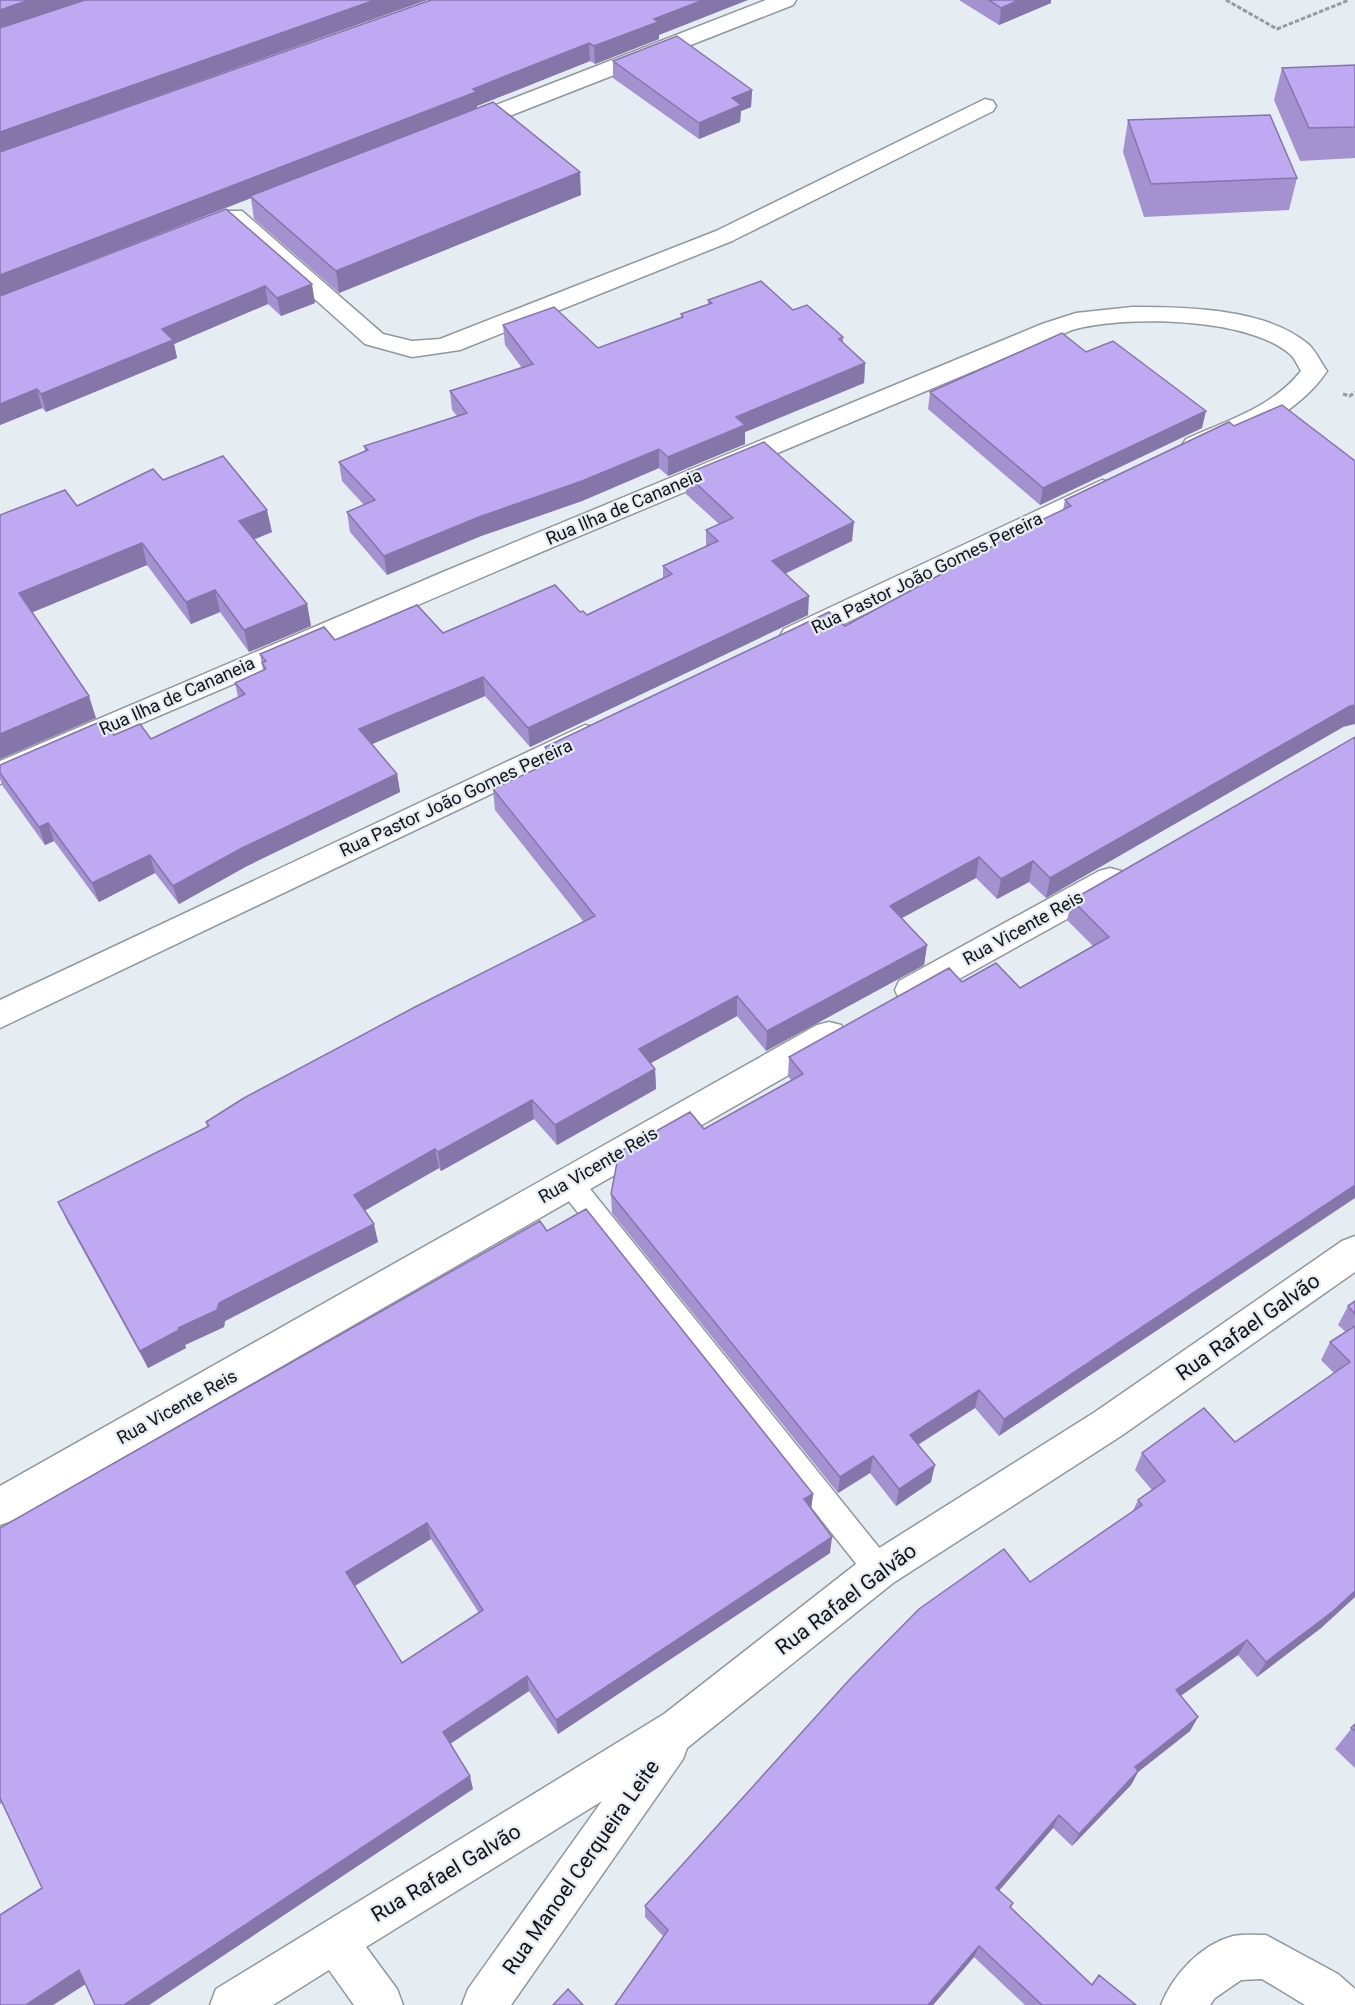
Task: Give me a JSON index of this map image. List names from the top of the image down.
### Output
{
  "streets": {
    "street": [
      "Rua Ilha de Cananeia",
      "Rua Pastor João Gomes Pereira",
      "Rua Vicente Reis",
      "Rua Rafael Galvão",
      "Rua Manoel Cerqueira Leite"
    ]
  },
  "crossings": [
    ["Rua Rafael Galvão", "Rua Manoel Cerqueira Leite"]
  ]
}
